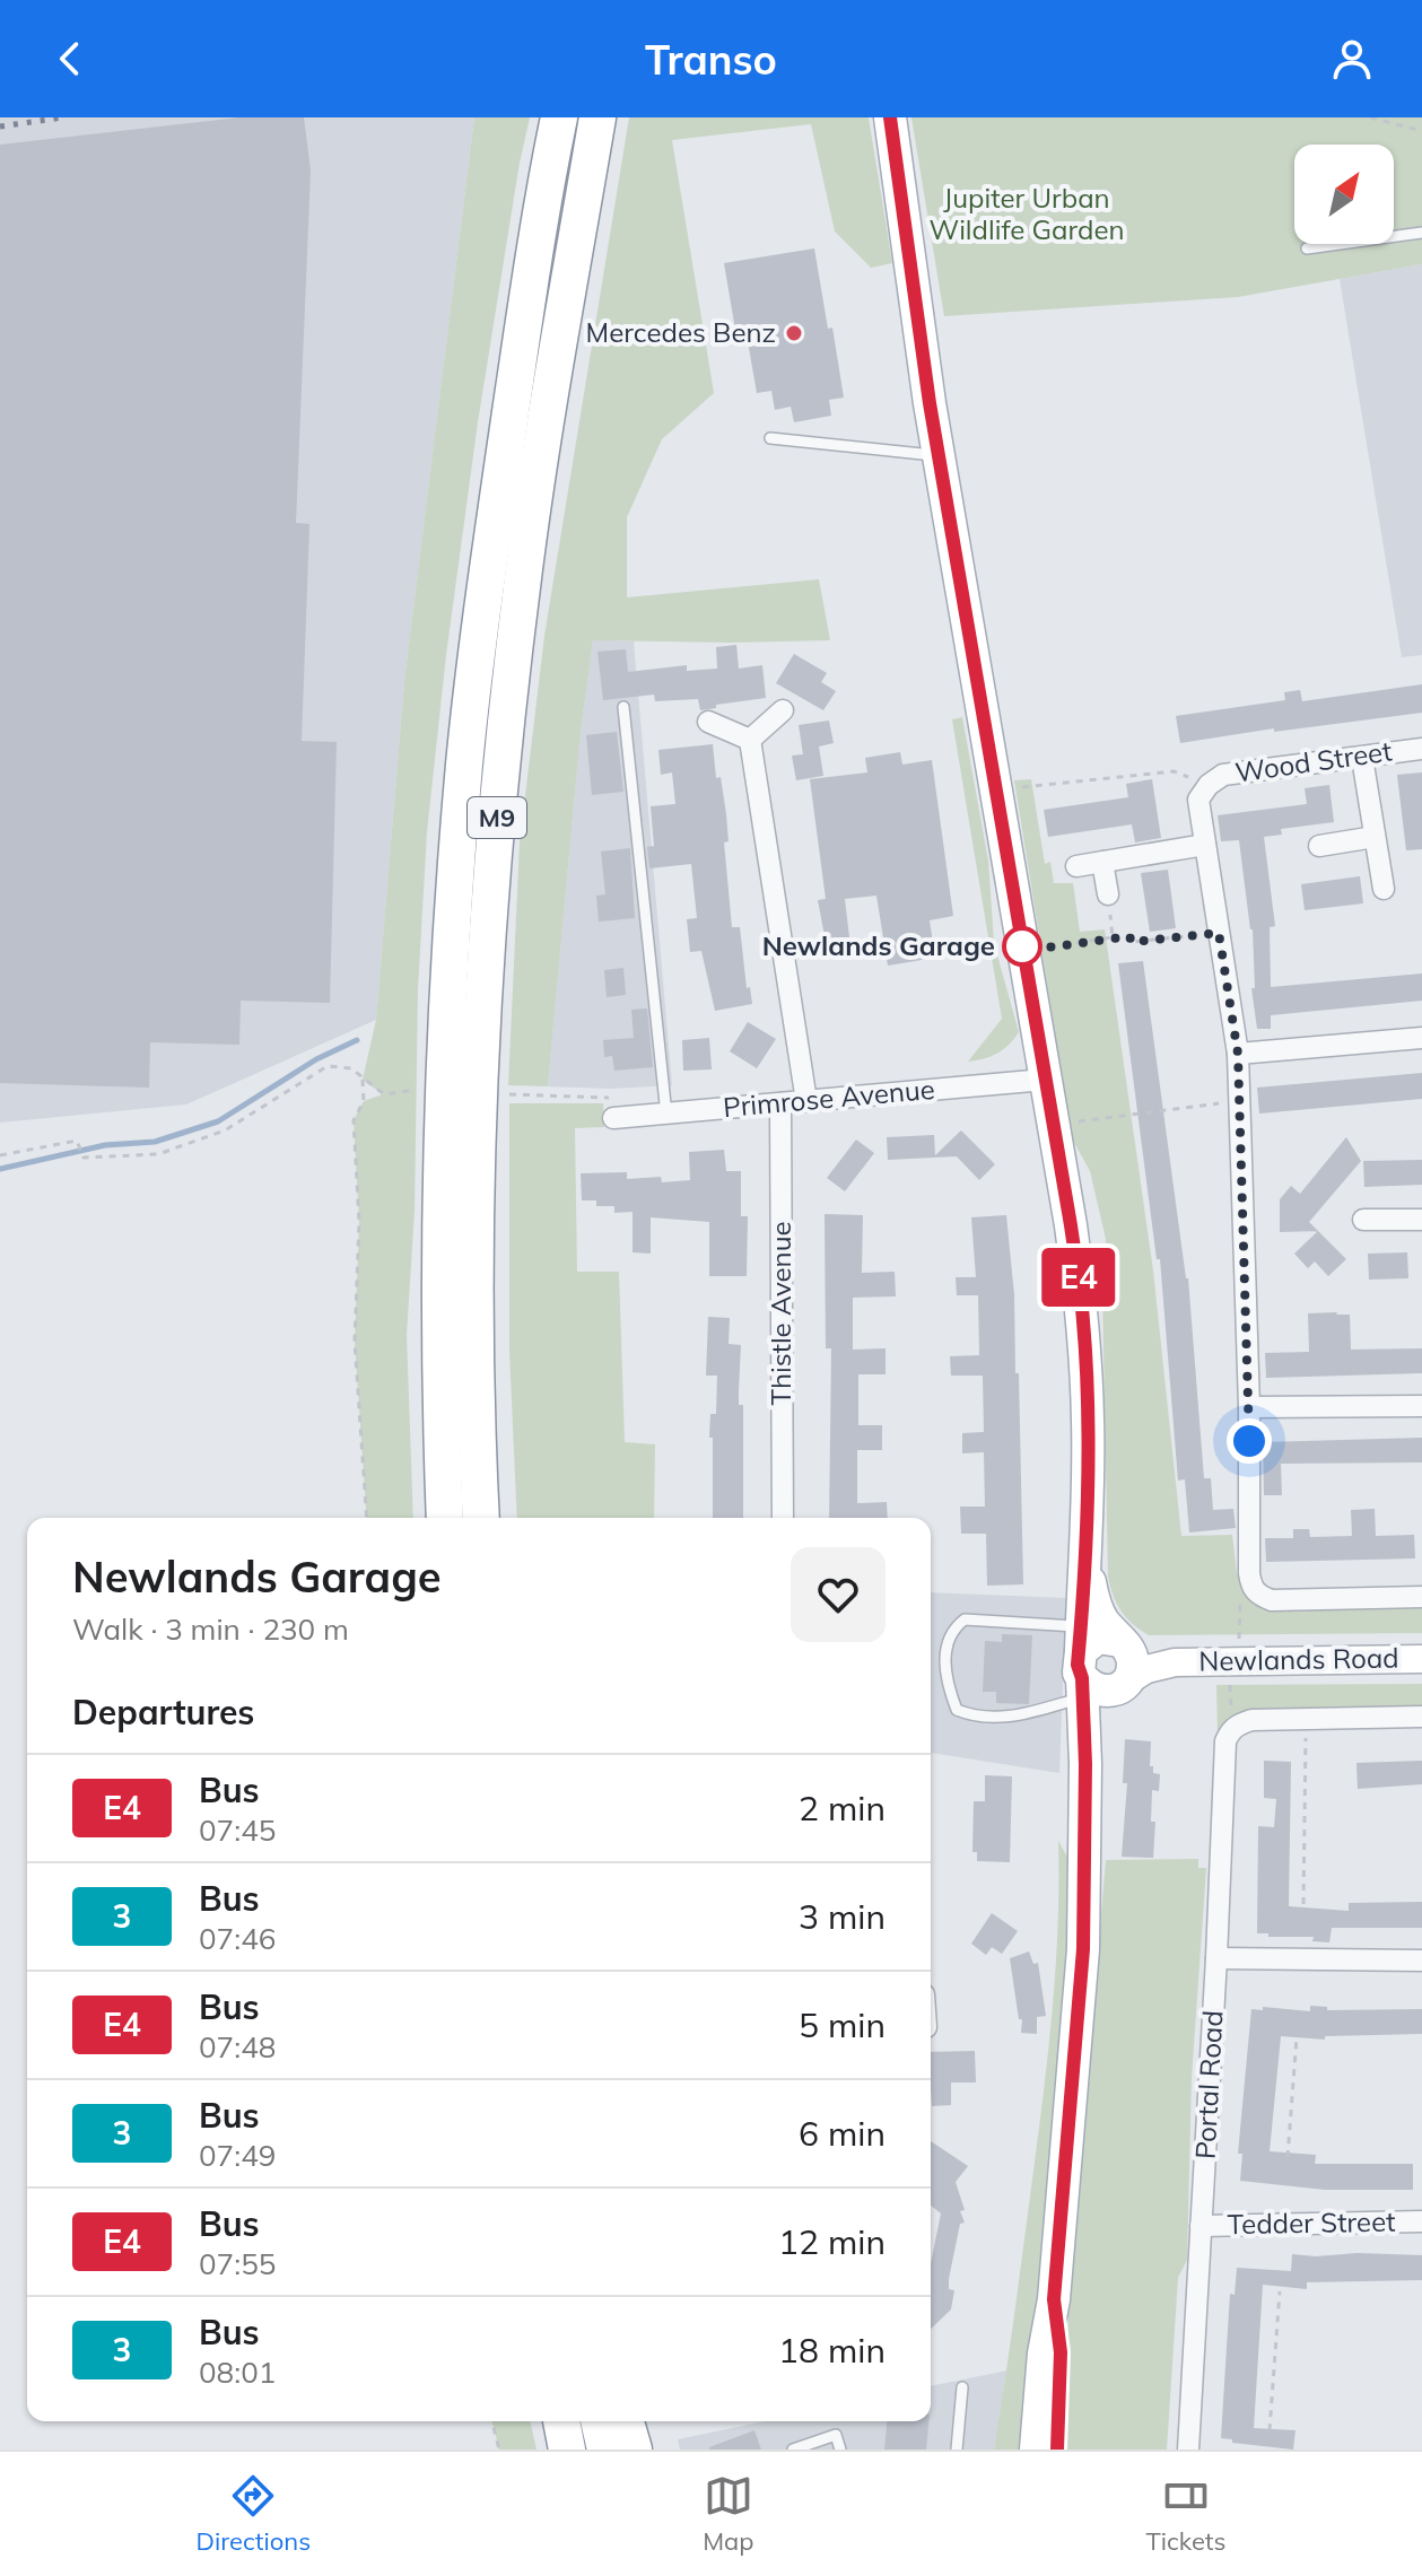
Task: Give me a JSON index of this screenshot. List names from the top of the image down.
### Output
{
  "streets": {
    "highway": ["M9"],
    "main road": ["Newlands Road"],
    "street": [
      "Wood Street",
      "Primrose Avenue",
      "Thistle Avenue",
      "Portal Road",
      "Tedder Street"
    ]
  },
  "crossings": [
    ["Primrose Avenue", "Thistle Avenue"],
    ["Portal Road", "Tedder Street"]
  ],
  "parks": ["Jupiter Urban Wildlife Garden"],
  "places": ["Mercedes Benz", "Newlands Garage"],
  "lines": ["bus line E4"],
  "north": "top right",
  "page": {
    "header": "Transo",
    "on_map": "E4",
    "heading": [
      ["Newlands Garage", "Walk · 3 min · 230 m"],
      "Departures"
    ],
    "list": [
      {
        "mark": "E4",
        "name": "Bus",
        "note": "07:45",
        "value": "2 min"
      },
      {
        "mark": "3",
        "name": "Bus",
        "note": "07:46",
        "value": "3 min"
      },
      {
        "mark": "E4",
        "name": "Bus",
        "note": "07:48",
        "value": "5 min"
      },
      {
        "mark": "3",
        "name": "Bus",
        "note": "07:49",
        "value": "6 min"
      },
      {
        "mark": "E4",
        "name": "Bus",
        "note": "07:55",
        "value": "12 min"
      },
      {
        "mark": "3",
        "name": "Bus",
        "note": "08:01",
        "value": "18 min"
      }
    ],
    "tabs": ["Directions", "Map", "Tickets"]
  }
}
